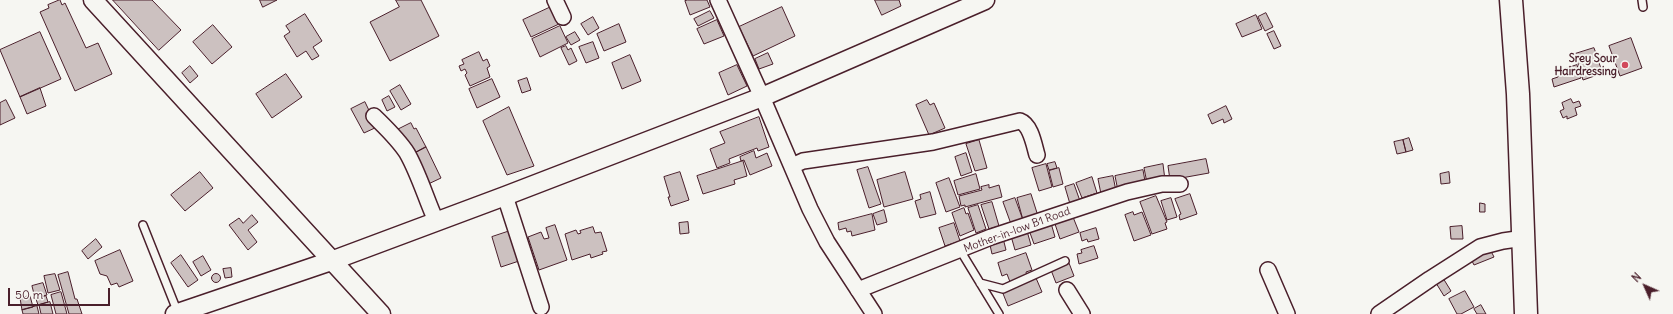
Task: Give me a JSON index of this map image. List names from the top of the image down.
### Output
{
  "streets": {
    "street": ["Mother-in-low B1 Road"]
  },
  "places": ["Srey Sour Hairdressing"],
  "scale_bar": "50 m",
  "north": "top left"
}
